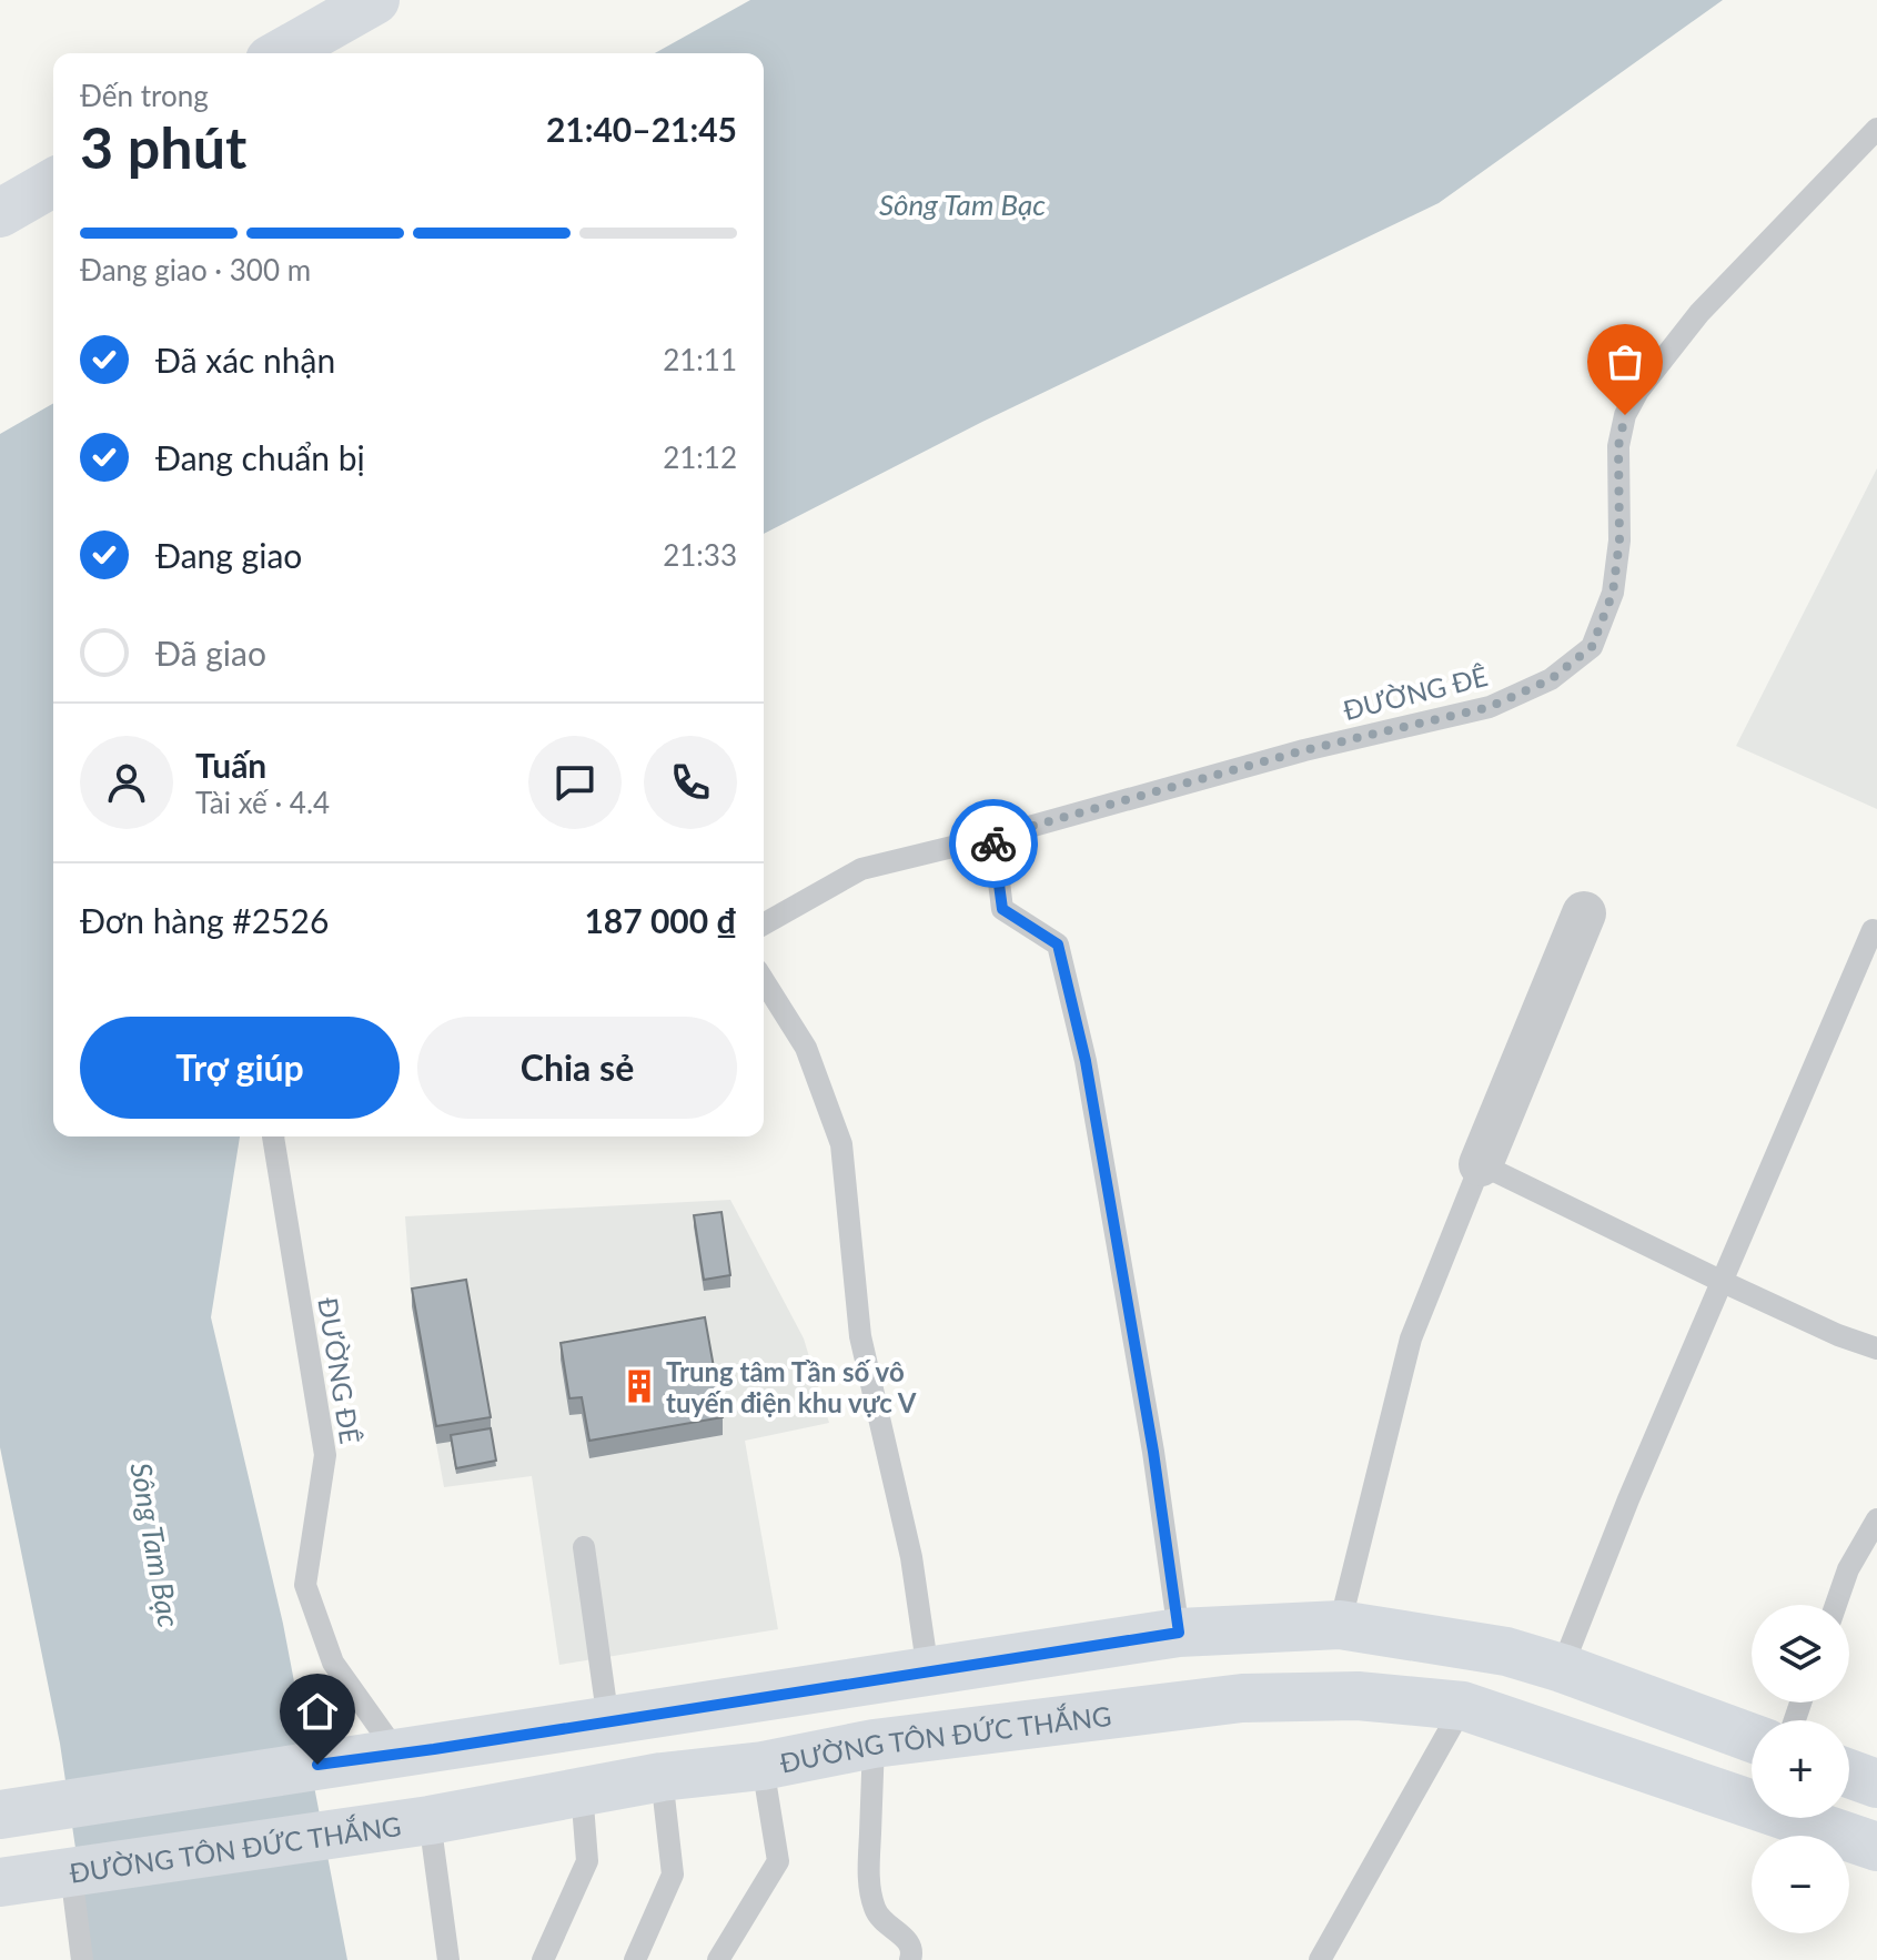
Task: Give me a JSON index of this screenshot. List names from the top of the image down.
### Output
{
  "streets": {
    "main road": ["ĐƯỜNG TÔN ĐỨC THẮNG"],
    "lane": ["ĐƯỜNG ĐÊ"]
  },
  "water": ["Sông Tam Bạc"],
  "places": {
    "building": ["Trung tâm Tần số vô tuyến điện khu vực V"]
  },
  "page": {
    "heading": ["3 phút", "Đến trong", "21:40–21:45"],
    "panel": [
      "Tuấn",
      "Tài xế · 4.4",
      "Đơn hàng #2526",
      "187 000 ₫"
    ],
    "bar": "Đang giao · 300 m",
    "list": [
      ["Đã xác nhận", "21:11"],
      ["Đang chuẩn bị", "21:12"],
      ["Đang giao", "21:33"],
      "Đã giao"
    ],
    "buttons": ["Trợ giúp", "Chia sẻ"],
    "map_buttons": ["+", "−"]
  }
}
